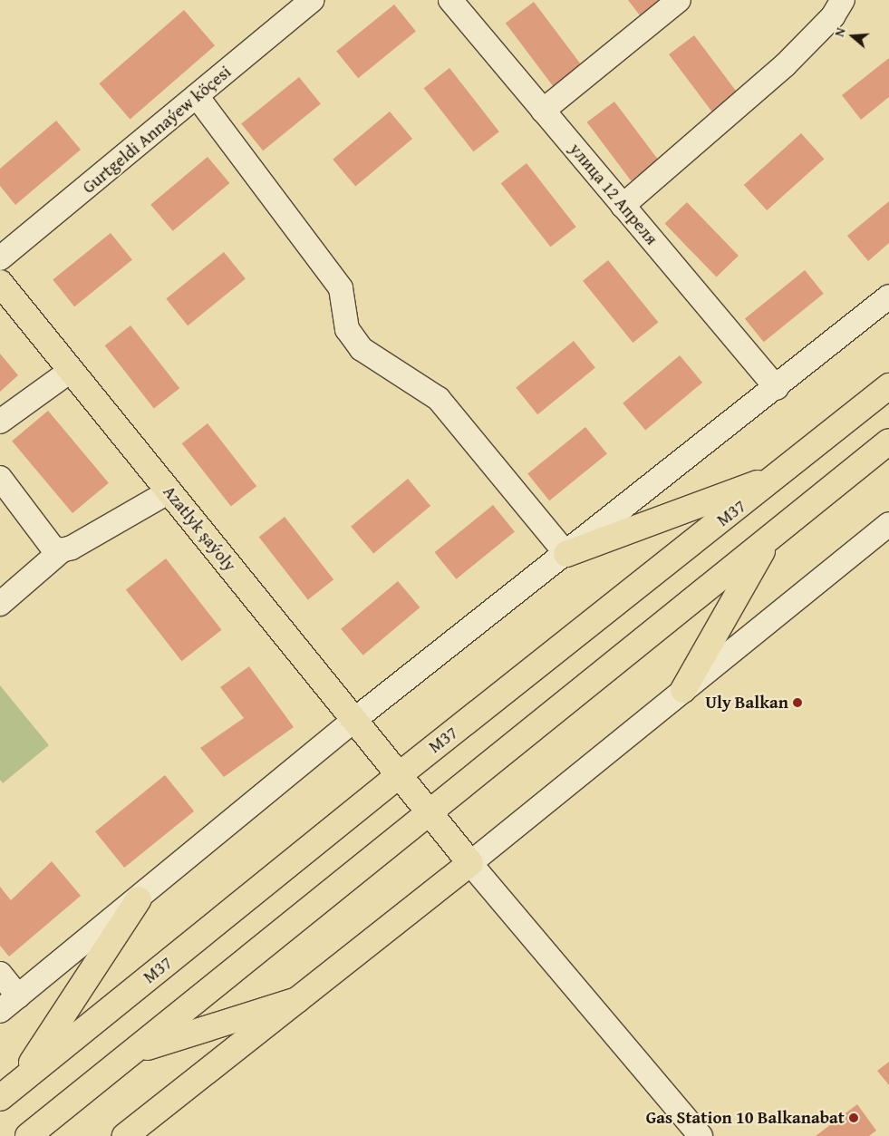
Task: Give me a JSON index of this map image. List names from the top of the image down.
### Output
{
  "streets": {
    "main road": ["M37", "Azatlyk şaýoly"],
    "street": ["Gurtgeldi Annaýew köçesi", "улица 12 Апреля"]
  },
  "crossings": [
    ["M37", "Azatlyk şaýoly"]
  ],
  "places": ["Uly Balkan", "Gas Station 10 Balkanabat"],
  "north": "left"
}
